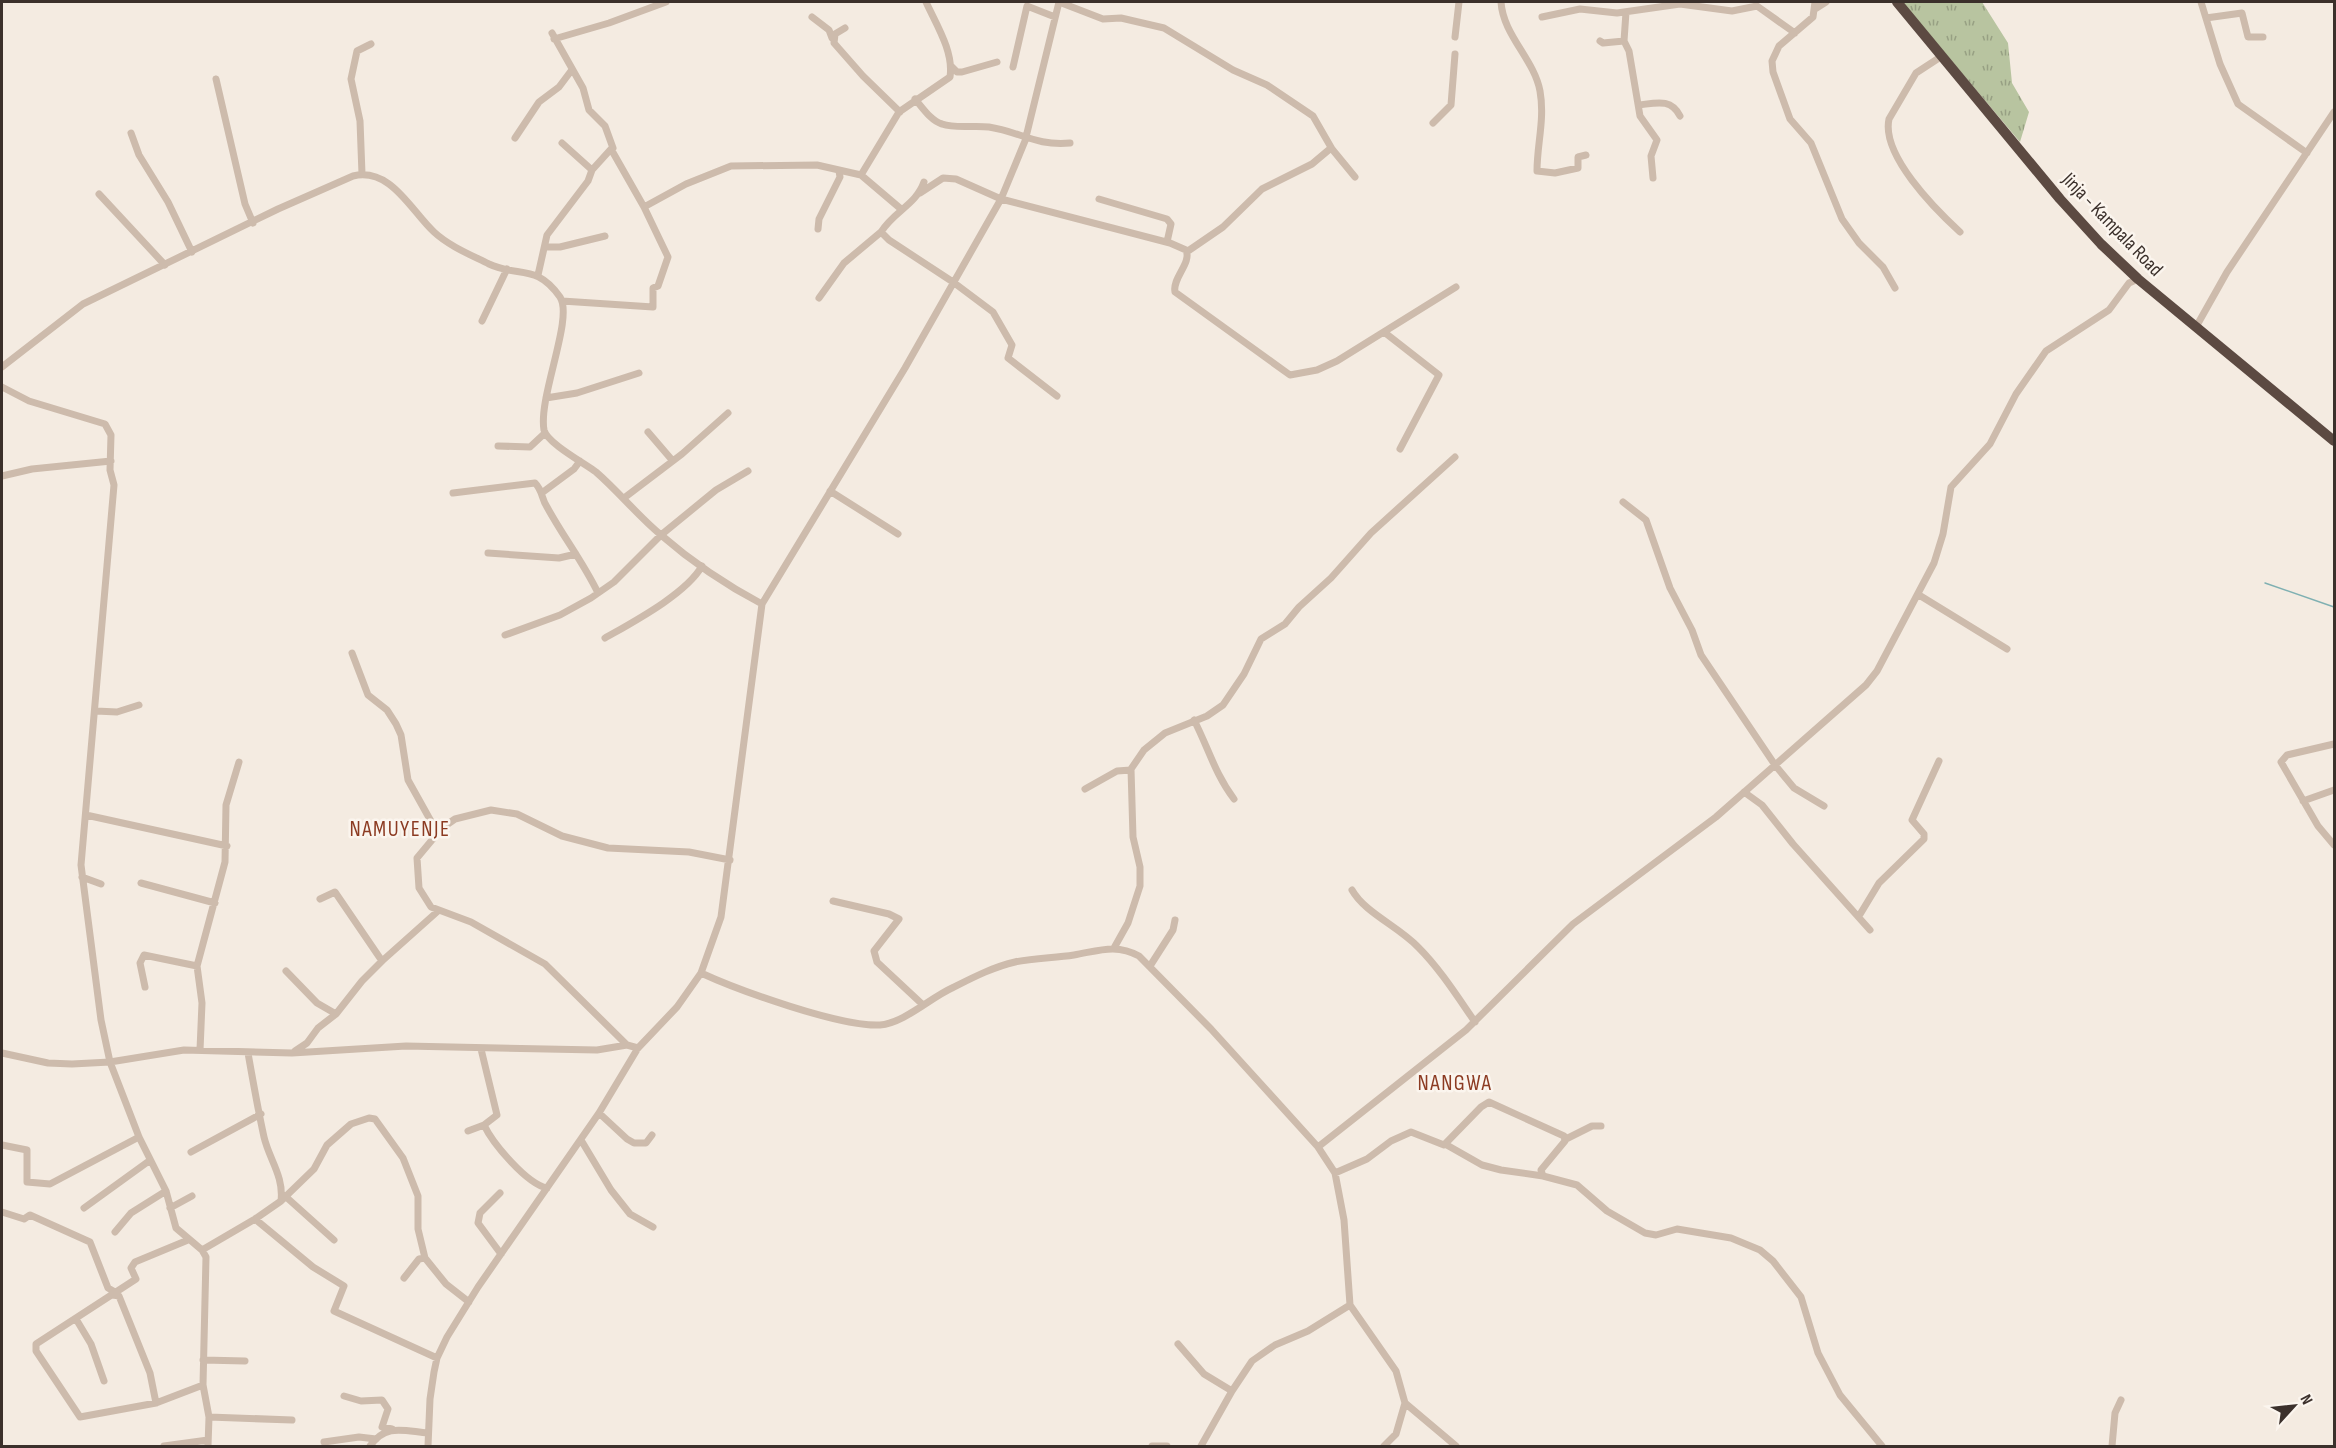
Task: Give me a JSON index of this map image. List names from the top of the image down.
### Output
{
  "streets": {
    "highway": ["Jinja - Kampala Road"]
  },
  "districts": ["NAMUYENJE", "NANGWA"],
  "north": "top right"
}
